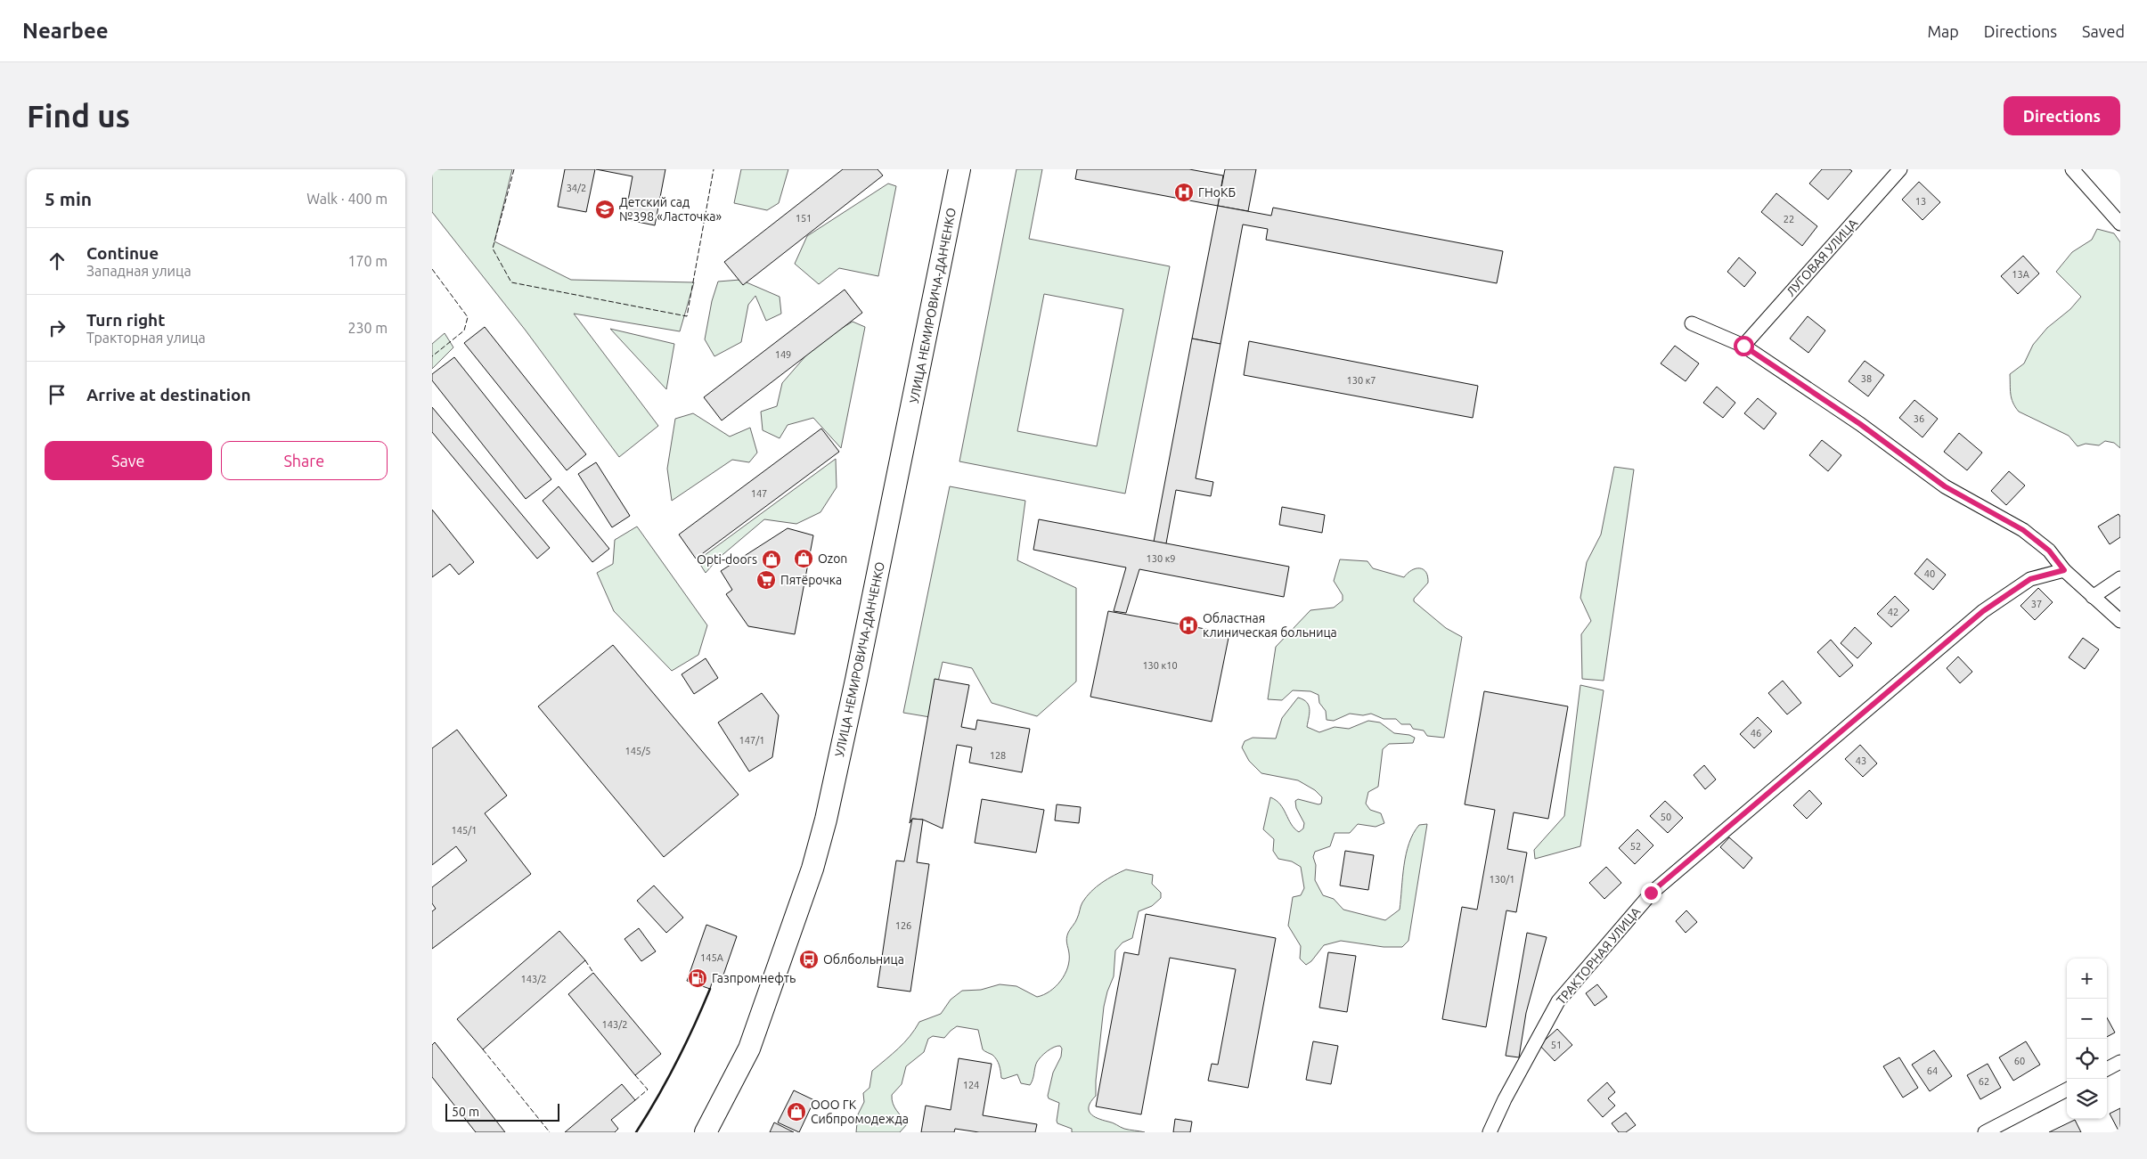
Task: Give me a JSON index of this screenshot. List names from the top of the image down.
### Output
{
  "streets": {
    "main road": ["УЛИЦА НЕМИРОВИЧА-ДАНЧЕНКО"],
    "street": ["ЛУГОВАЯ УЛИЦА", "ТРАКТОРНАЯ УЛИЦА"]
  },
  "places": {
    "hospital": ["ГНоКБ", "Областная клиническая больница"],
    "school or university": ["Детский сад №398 «Ласточка»"],
    "shop": ["Ozon", "Opti-doors", "ООО ГК Сибпромодежда"],
    "supermarket": ["Пятёрочка"],
    "bus stop": ["Облбольница"],
    "fuel station": ["Газпромнефть"]
  },
  "house_numbers": [
    "34/2",
    "13",
    "151",
    "22",
    "13А",
    "149",
    "38",
    "130 к7",
    "36",
    "147",
    "130 к9",
    "40",
    "37",
    "42",
    "130 к10",
    "46",
    "147/1",
    "145/5",
    "128",
    "43",
    "50",
    "145/1",
    "52",
    "130/1",
    "126",
    "145А",
    "143/2",
    "143/2",
    "51",
    "60",
    "64",
    "62",
    "124"
  ],
  "scale_bar": "50 m",
  "page": {
    "header": "Nearbee",
    "nav": ["Map", "Directions", "Saved"],
    "buttons": [
      "Directions",
      ["Save", "Share"]
    ],
    "title": "Find us",
    "heading": ["5 min", "Walk · 400 m"],
    "list": [
      ["Continue", "Западная улица", "170 m"],
      ["Turn right", "Тракторная улица", "230 m"],
      "Arrive at destination"
    ],
    "map_buttons": ["+", "−"],
    "scale": "50 m"
  }
}
